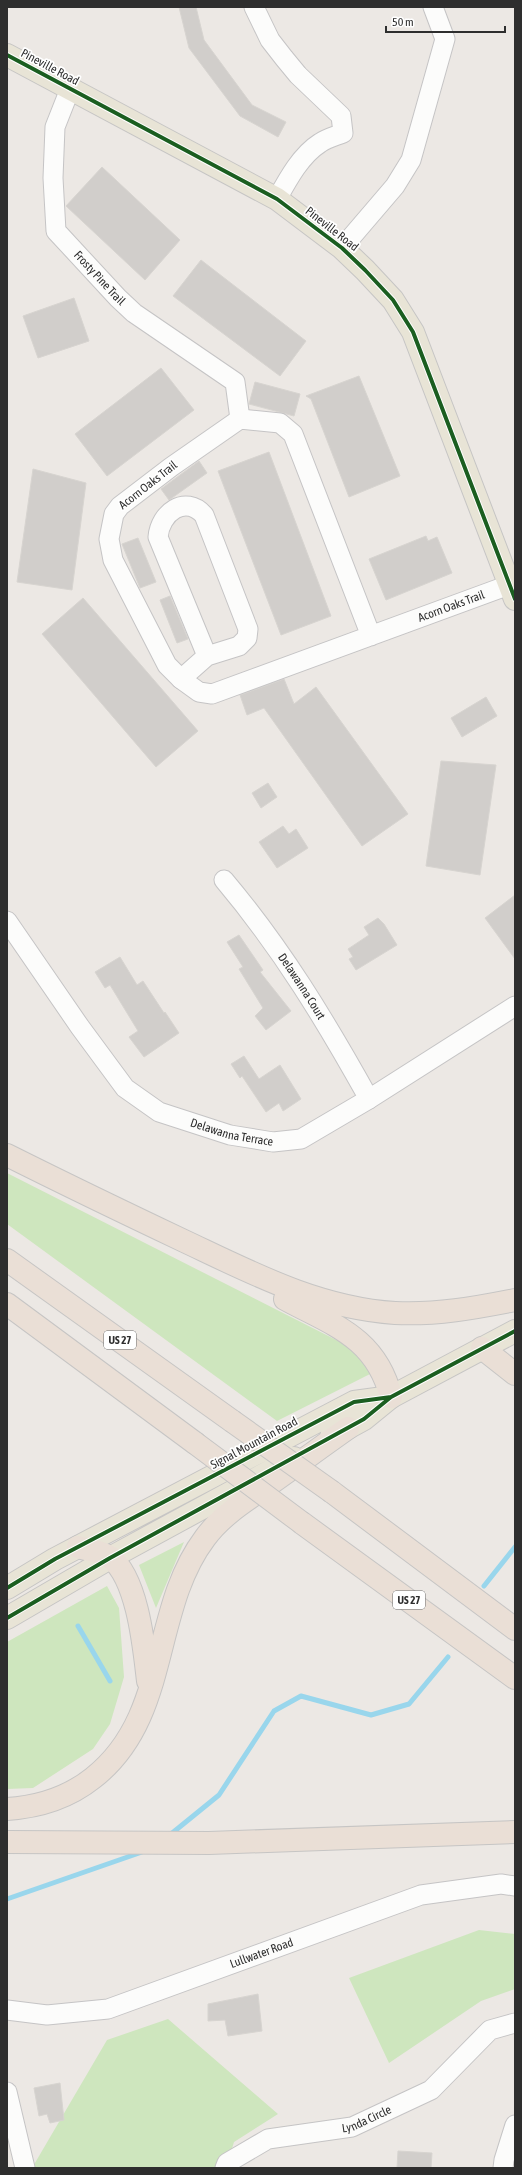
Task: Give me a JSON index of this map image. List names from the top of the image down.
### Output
{
  "streets": {
    "highway": ["US 27"],
    "main road": ["Pineville Road", "Signal Mountain Road"],
    "street": [
      "Frosty Pine Trail",
      "Acorn Oaks Trail",
      "Delawanna Court",
      "Delawanna Terrace",
      "Lullwater Road",
      "Lynda Circle"
    ]
  },
  "crossings": [
    ["Pineville Road", "Frosty Pine Trail"],
    ["Pineville Road", "Acorn Oaks Trail"],
    ["Frosty Pine Trail", "Acorn Oaks Trail"],
    ["Delawanna Court", "Delawanna Terrace"]
  ],
  "scale_bar": "50 m"
}
